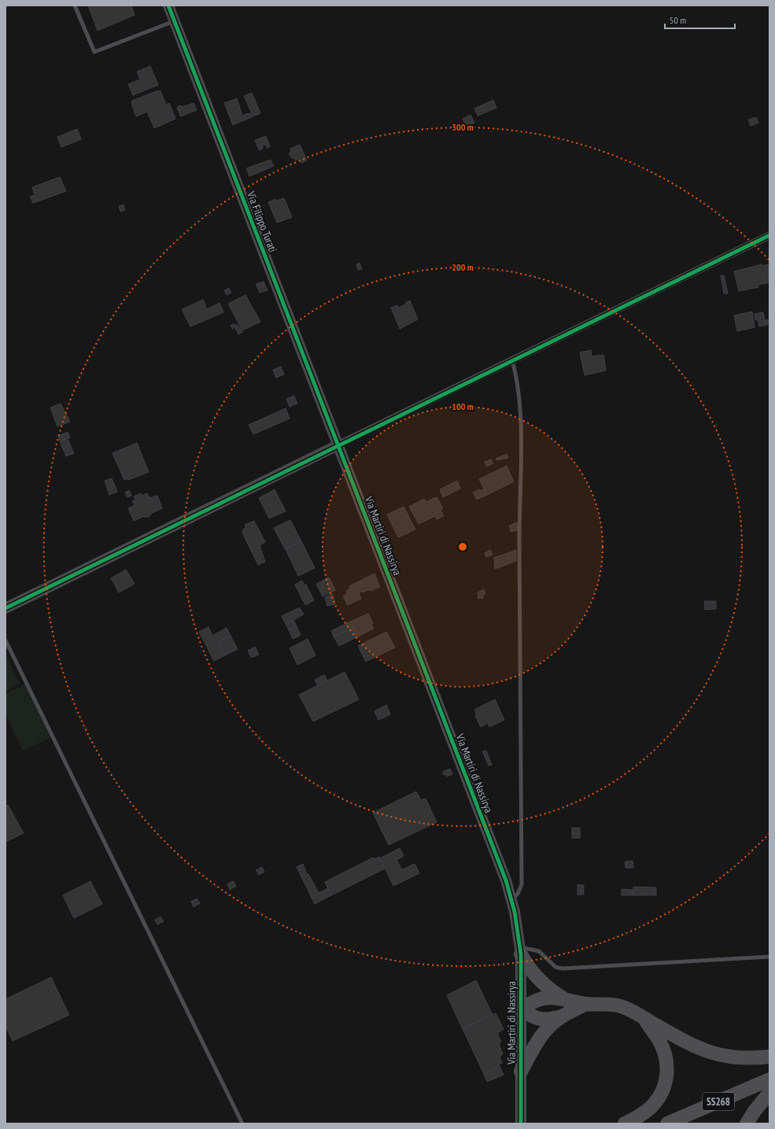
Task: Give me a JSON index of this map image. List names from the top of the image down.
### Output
{
  "streets": {
    "highway": ["SS268"],
    "street": ["Via Filippo Turati", "Via Martiri di Nassirya"]
  },
  "crossings": [
    ["Via Filippo Turati", "Via Martiri di Nassirya"]
  ],
  "scale_bar": "50 m",
  "rings": ["300 m", "200 m", "100 m"]
}
